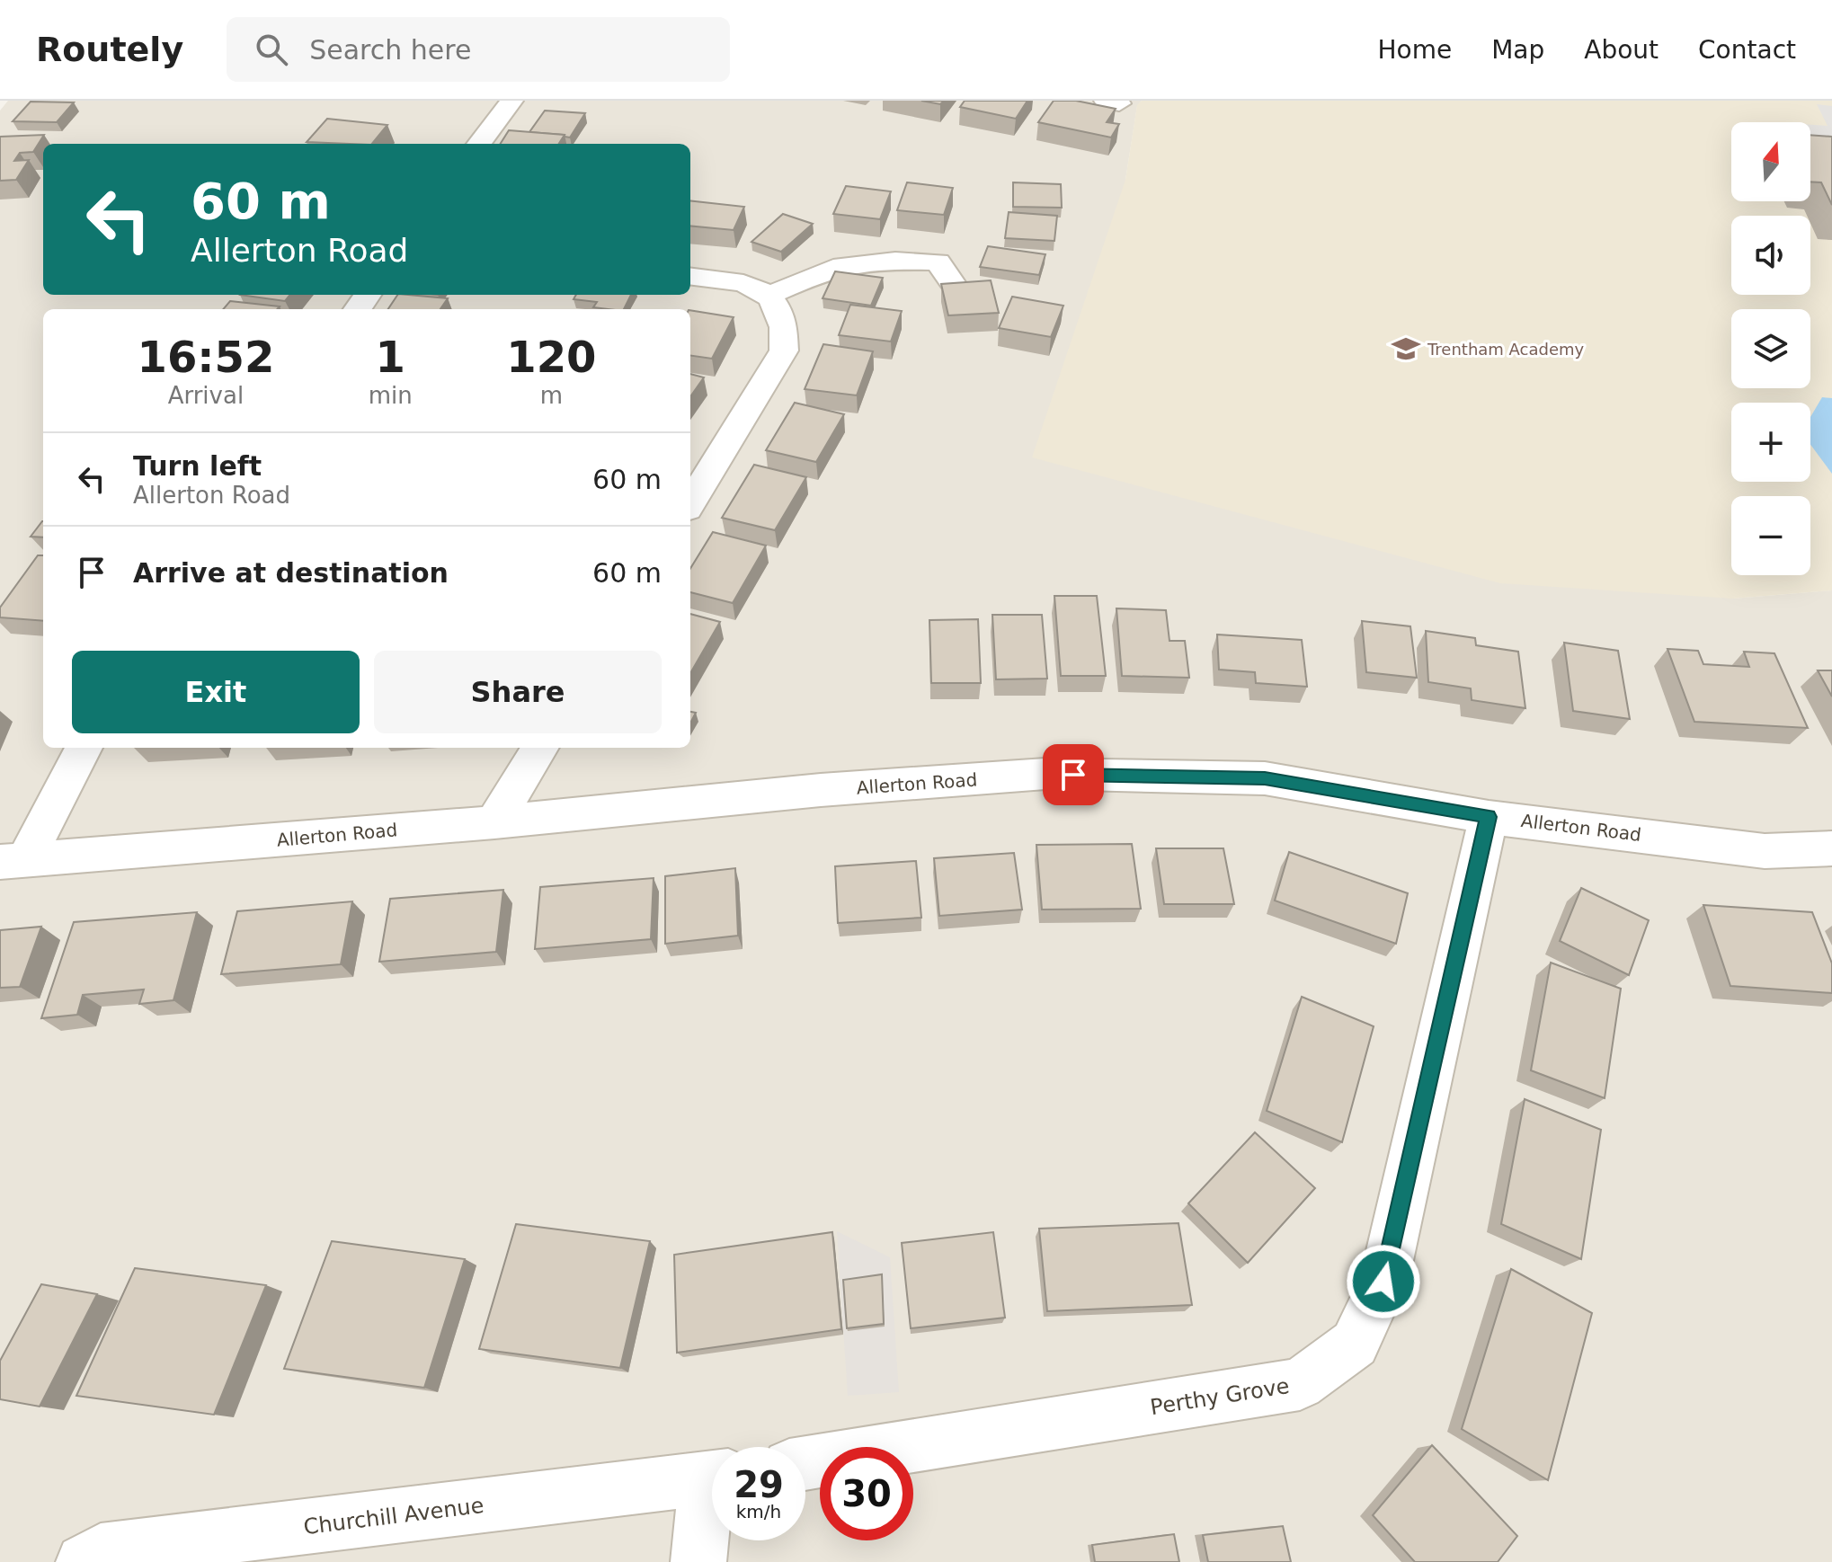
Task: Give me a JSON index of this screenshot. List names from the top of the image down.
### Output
{
  "streets": {
    "street": ["Allerton Road", "Perthy Grove", "Churchill Avenue"]
  },
  "crossings": [
    ["Allerton Road", "Perthy Grove"]
  ],
  "places": {
    "school or university": ["Trentham Academy"]
  },
  "north": "top",
  "page": {
    "header": "Routely",
    "search": "Search here",
    "nav": [
      "Home",
      "Map",
      "About",
      "Contact"
    ],
    "map_buttons": ["+", "−"],
    "turn": ["60 m", "Allerton Road"],
    "eta": [
      "16:52",
      "Arrival",
      "1",
      "min",
      "120",
      "m"
    ],
    "list": [
      {
        "name": "Turn left",
        "note": "Allerton Road",
        "value": "60 m"
      },
      {
        "name": "Arrive at destination",
        "value": "60 m"
      }
    ],
    "buttons": ["Exit", "Share"],
    "speed": "29 km/h",
    "limit": "30"
  }
}
